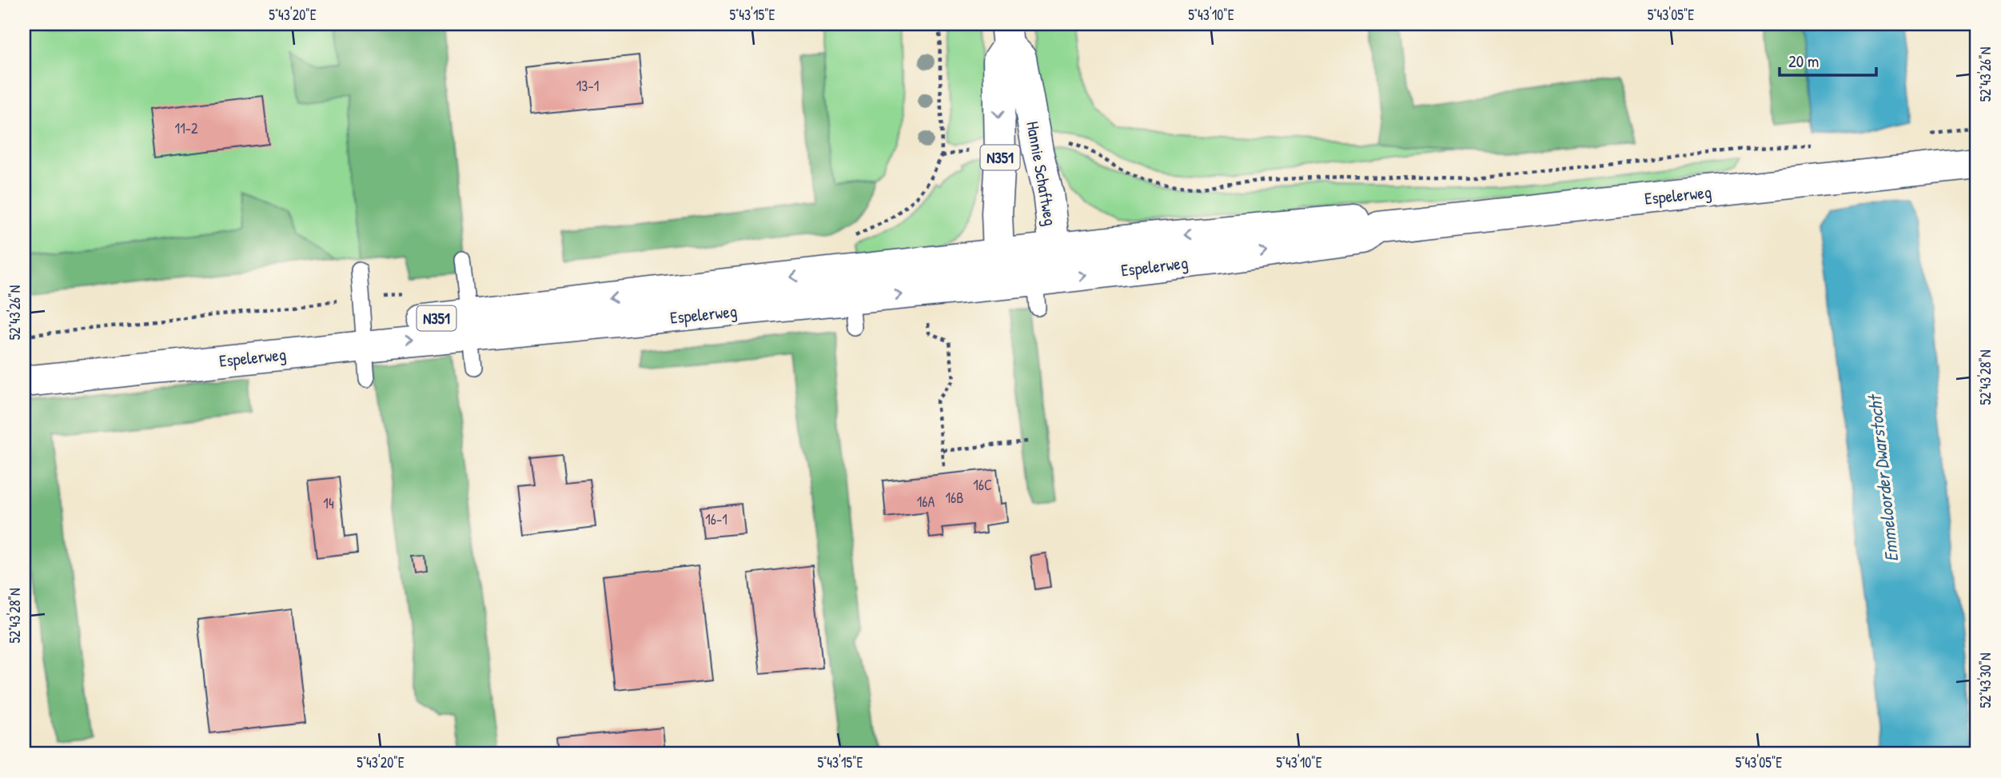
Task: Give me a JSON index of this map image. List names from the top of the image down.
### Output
{
  "streets": {
    "main road": ["N351", "Hannie Schaftweg", "Espelerweg"]
  },
  "crossings": [
    ["Hannie Schaftweg", "Espelerweg"]
  ],
  "water": ["Emmeloorder Dwarstocht"],
  "house_numbers": [
    "13-1",
    "11-2",
    "16C",
    "16B",
    "16A",
    "14",
    "16-1"
  ],
  "scale_bar": "20 m",
  "coordinates": [
    "5°43'20\"E",
    "5°43'15\"E",
    "5°43'10\"E",
    "5°43'05\"E",
    "52°43'26\"N",
    "52°43'28\"N",
    "52°43'30\"N"
  ]
}
